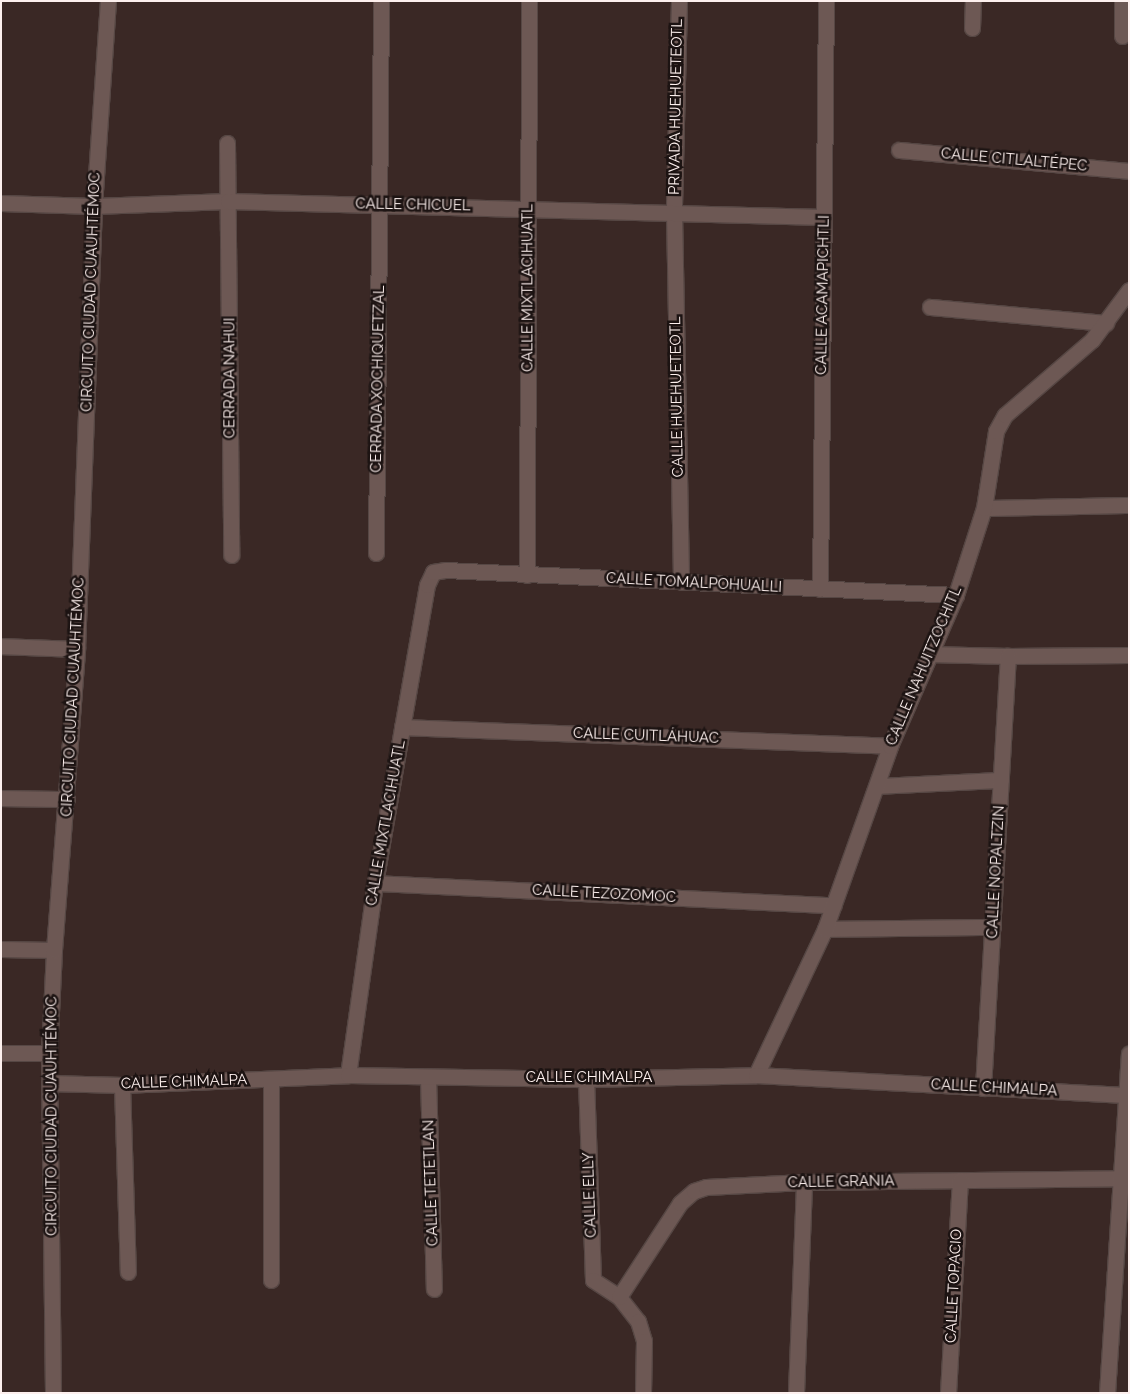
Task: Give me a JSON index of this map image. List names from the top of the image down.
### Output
{
  "streets": {
    "street": [
      "PRIVADA HUEHUETEOTL",
      "CALLE CITLALTÉPEC",
      "CALLE CHICUEL",
      "CALLE MIXTLACIHUATL",
      "CIRCUITO CIUDAD CUAUHTÉMOC",
      "CALLE ACAMAPICHTLI",
      "CERRADA NAHUI",
      "CERRADA XOCHIQUETZAL",
      "CALLE HUEHUETEOTL",
      "CALLE TOMALPOHUALLI",
      "CALLE NAHUITZOCHITL",
      "CALLE CUITLÁHUAC",
      "CALLE NOPALTZIN",
      "CALLE TEZOZOMOC",
      "CALLE CHIMALPA",
      "CALLE GRANIA",
      "CALLE TETETLAN",
      "CALLE ELLY",
      "CALLE TOPACIO"
    ]
  },
  "crossings": [
    ["PRIVADA HUEHUETEOTL", "CALLE CHICUEL"],
    ["PRIVADA HUEHUETEOTL", "CALLE HUEHUETEOTL"],
    ["CALLE CHICUEL", "CALLE MIXTLACIHUATL"],
    ["CALLE CHICUEL", "CIRCUITO CIUDAD CUAUHTÉMOC"],
    ["CALLE CHICUEL", "CALLE ACAMAPICHTLI"],
    ["CALLE CHICUEL", "CERRADA NAHUI"],
    ["CALLE CHICUEL", "CERRADA XOCHIQUETZAL"],
    ["CALLE CHICUEL", "CALLE HUEHUETEOTL"],
    ["CALLE MIXTLACIHUATL", "CALLE TOMALPOHUALLI"],
    ["CALLE MIXTLACIHUATL", "CALLE CUITLÁHUAC"],
    ["CALLE MIXTLACIHUATL", "CALLE TEZOZOMOC"],
    ["CALLE MIXTLACIHUATL", "CALLE CHIMALPA"],
    ["CIRCUITO CIUDAD CUAUHTÉMOC", "CALLE CHIMALPA"],
    ["CALLE ACAMAPICHTLI", "CALLE TOMALPOHUALLI"],
    ["CALLE HUEHUETEOTL", "CALLE TOMALPOHUALLI"],
    ["CALLE TOMALPOHUALLI", "CALLE NAHUITZOCHITL"],
    ["CALLE NAHUITZOCHITL", "CALLE CUITLÁHUAC"],
    ["CALLE NAHUITZOCHITL", "CALLE TEZOZOMOC"],
    ["CALLE NAHUITZOCHITL", "CALLE CHIMALPA"],
    ["CALLE NOPALTZIN", "CALLE CHIMALPA"],
    ["CALLE CHIMALPA", "CALLE TETETLAN"],
    ["CALLE CHIMALPA", "CALLE ELLY"],
    ["CALLE GRANIA", "CALLE ELLY"],
    ["CALLE GRANIA", "CALLE TOPACIO"]
  ]
}
